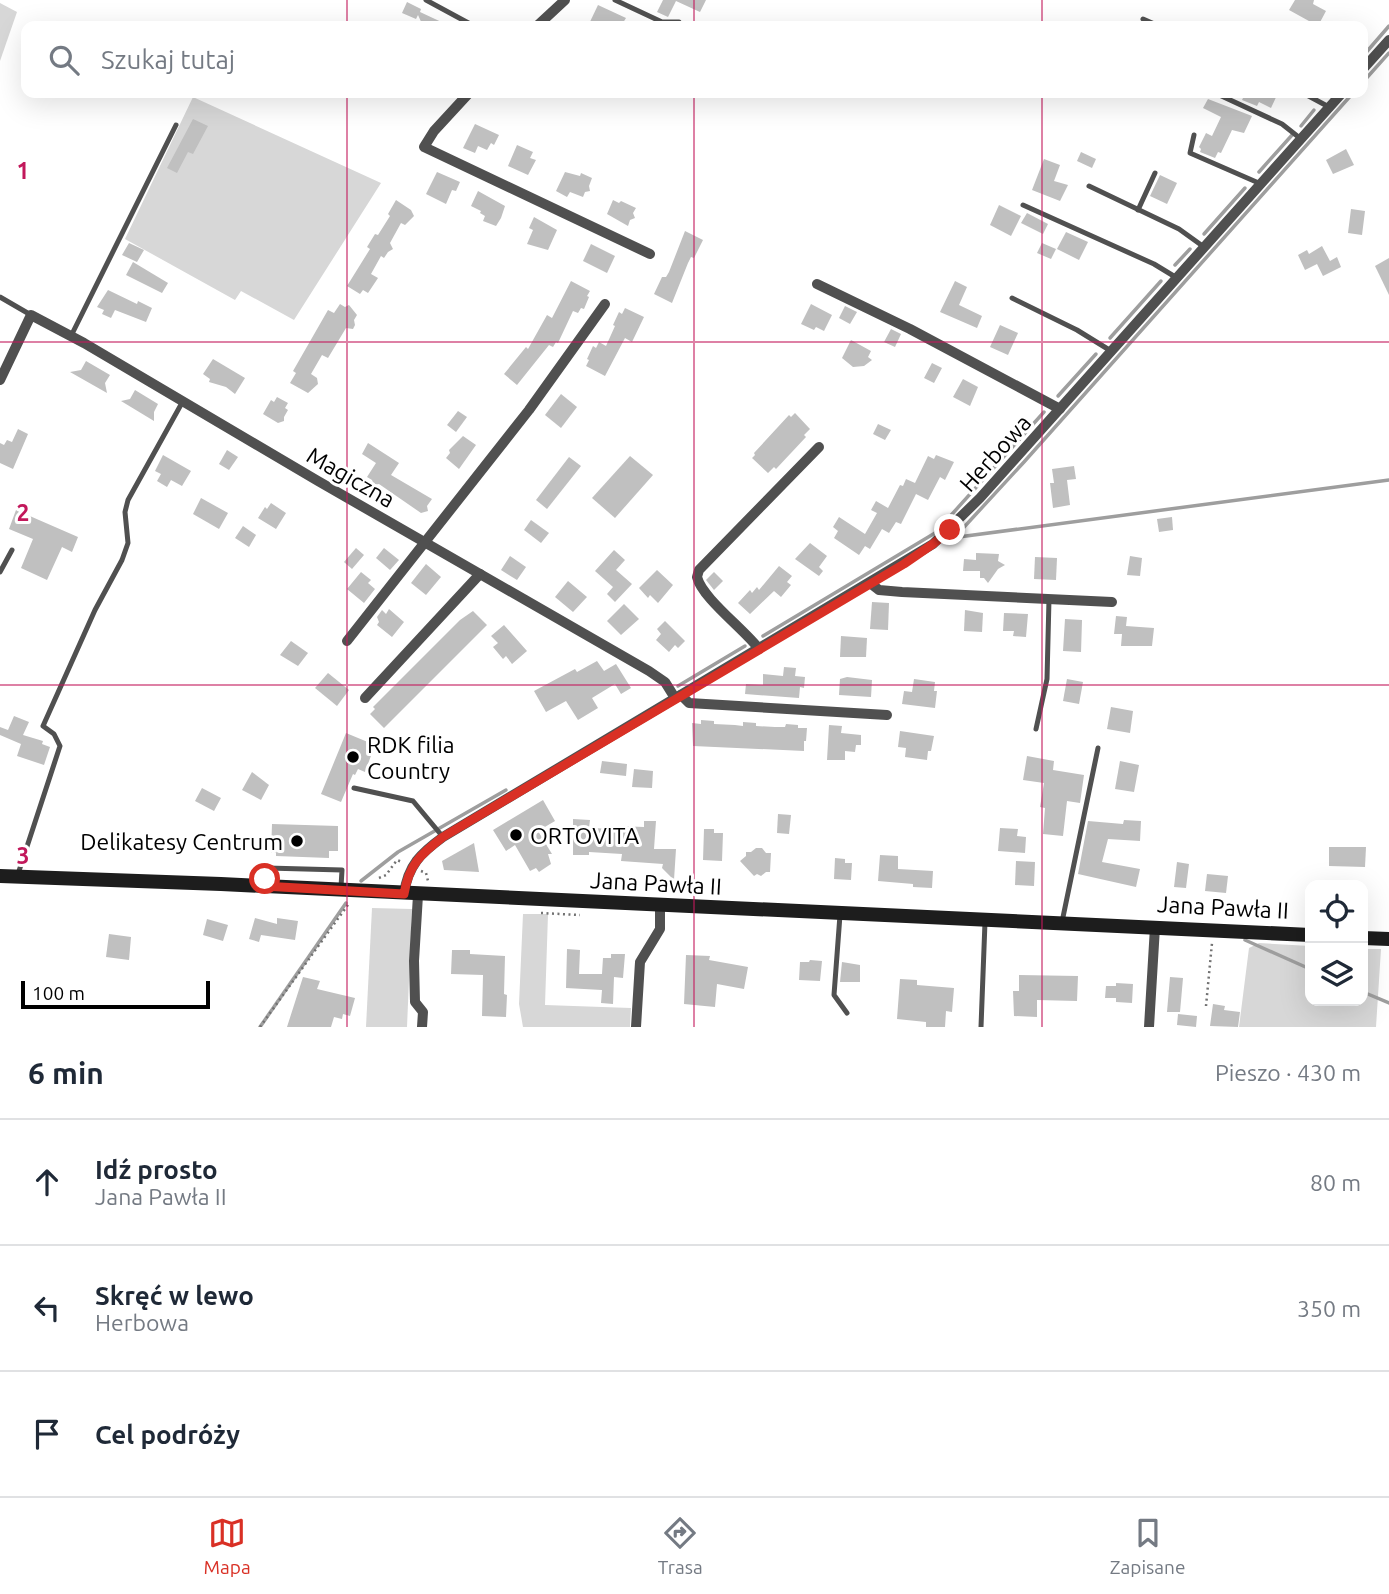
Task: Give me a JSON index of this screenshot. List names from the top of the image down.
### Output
{
  "streets": {
    "street": ["Herbowa", "Magiczna", "Jana Pawła II"]
  },
  "crossings": [
    ["Herbowa", "Magiczna"],
    ["Herbowa", "Jana Pawła II"]
  ],
  "places": ["RDK filia Country", "ORTOVITA", "Delikatesy Centrum"],
  "scale_bar": "100 m",
  "page": {
    "search": "Szukaj tutaj",
    "scale": "100 m",
    "heading": ["6 min", "Pieszo · 430 m"],
    "list": [
      ["Idź prosto", "Jana Pawła II", "80 m"],
      ["Skręć w lewo", "Herbowa", "350 m"],
      "Cel podróży"
    ],
    "nav": ["Mapa", "Trasa", "Zapisane"]
  },
  "grid": {
    "rows": ["1", "2", "3"]
  }
}
